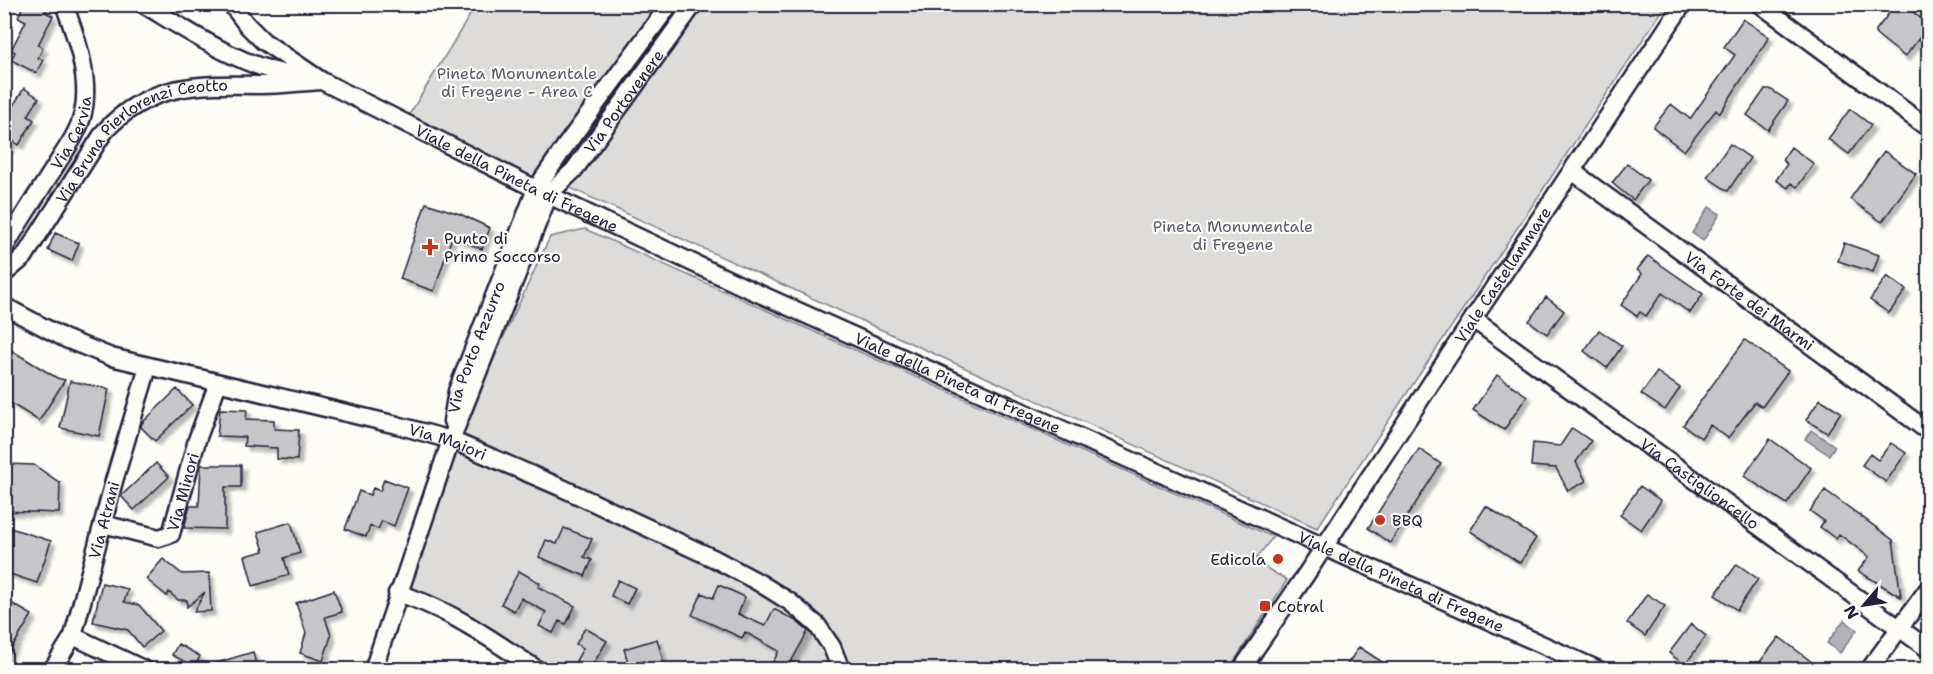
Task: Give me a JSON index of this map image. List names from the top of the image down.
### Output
{
  "streets": {
    "street": [
      "Via Portovenere",
      "Via Cervia",
      "Via Bruna Pierlorenzi Ceotto",
      "Viale della Pineta di Fregene",
      "Viale Castellammare",
      "Via Forte dei Marmi",
      "Via Porto Azzurro",
      "Via Maiori",
      "Via Castiglioncello",
      "Via Minori",
      "Via Atrani"
    ]
  },
  "crossings": [
    ["Via Portovenere", "Viale della Pineta di Fregene"],
    ["Via Portovenere", "Via Porto Azzurro"],
    ["Via Bruna Pierlorenzi Ceotto", "Viale della Pineta di Fregene"],
    ["Viale della Pineta di Fregene", "Viale Castellammare"],
    ["Viale della Pineta di Fregene", "Via Porto Azzurro"],
    ["Viale Castellammare", "Via Forte dei Marmi"],
    ["Viale Castellammare", "Via Castiglioncello"],
    ["Via Porto Azzurro", "Via Maiori"],
    ["Via Maiori", "Via Minori"],
    ["Via Maiori", "Via Atrani"],
    ["Via Minori", "Via Atrani"]
  ],
  "parks": ["Pineta Monumentale di Fregene - Area C", "Pineta Monumentale di Fregene"],
  "places": {
    "health": ["Punto di Primo Soccorso"],
    "other": ["BBQ", "Edicola"],
    "transit": ["Cotral"]
  },
  "north": "bottom left"
}
